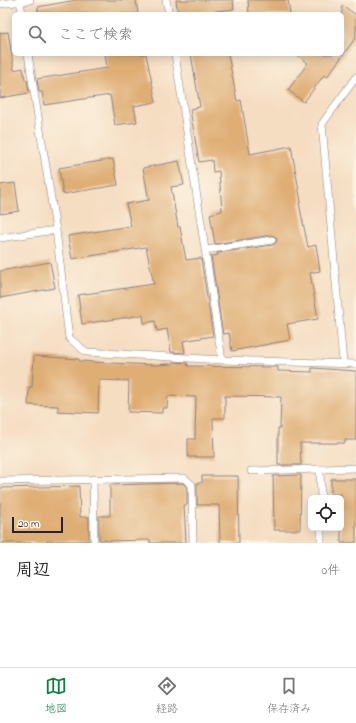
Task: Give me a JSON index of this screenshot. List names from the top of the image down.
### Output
{
  "scale_bar": "20 m",
  "page": {
    "search": "ここで検索",
    "scale": "20 m",
    "heading": ["周辺", "0件"],
    "nav": ["地図", "経路", "保存済み"]
  }
}
